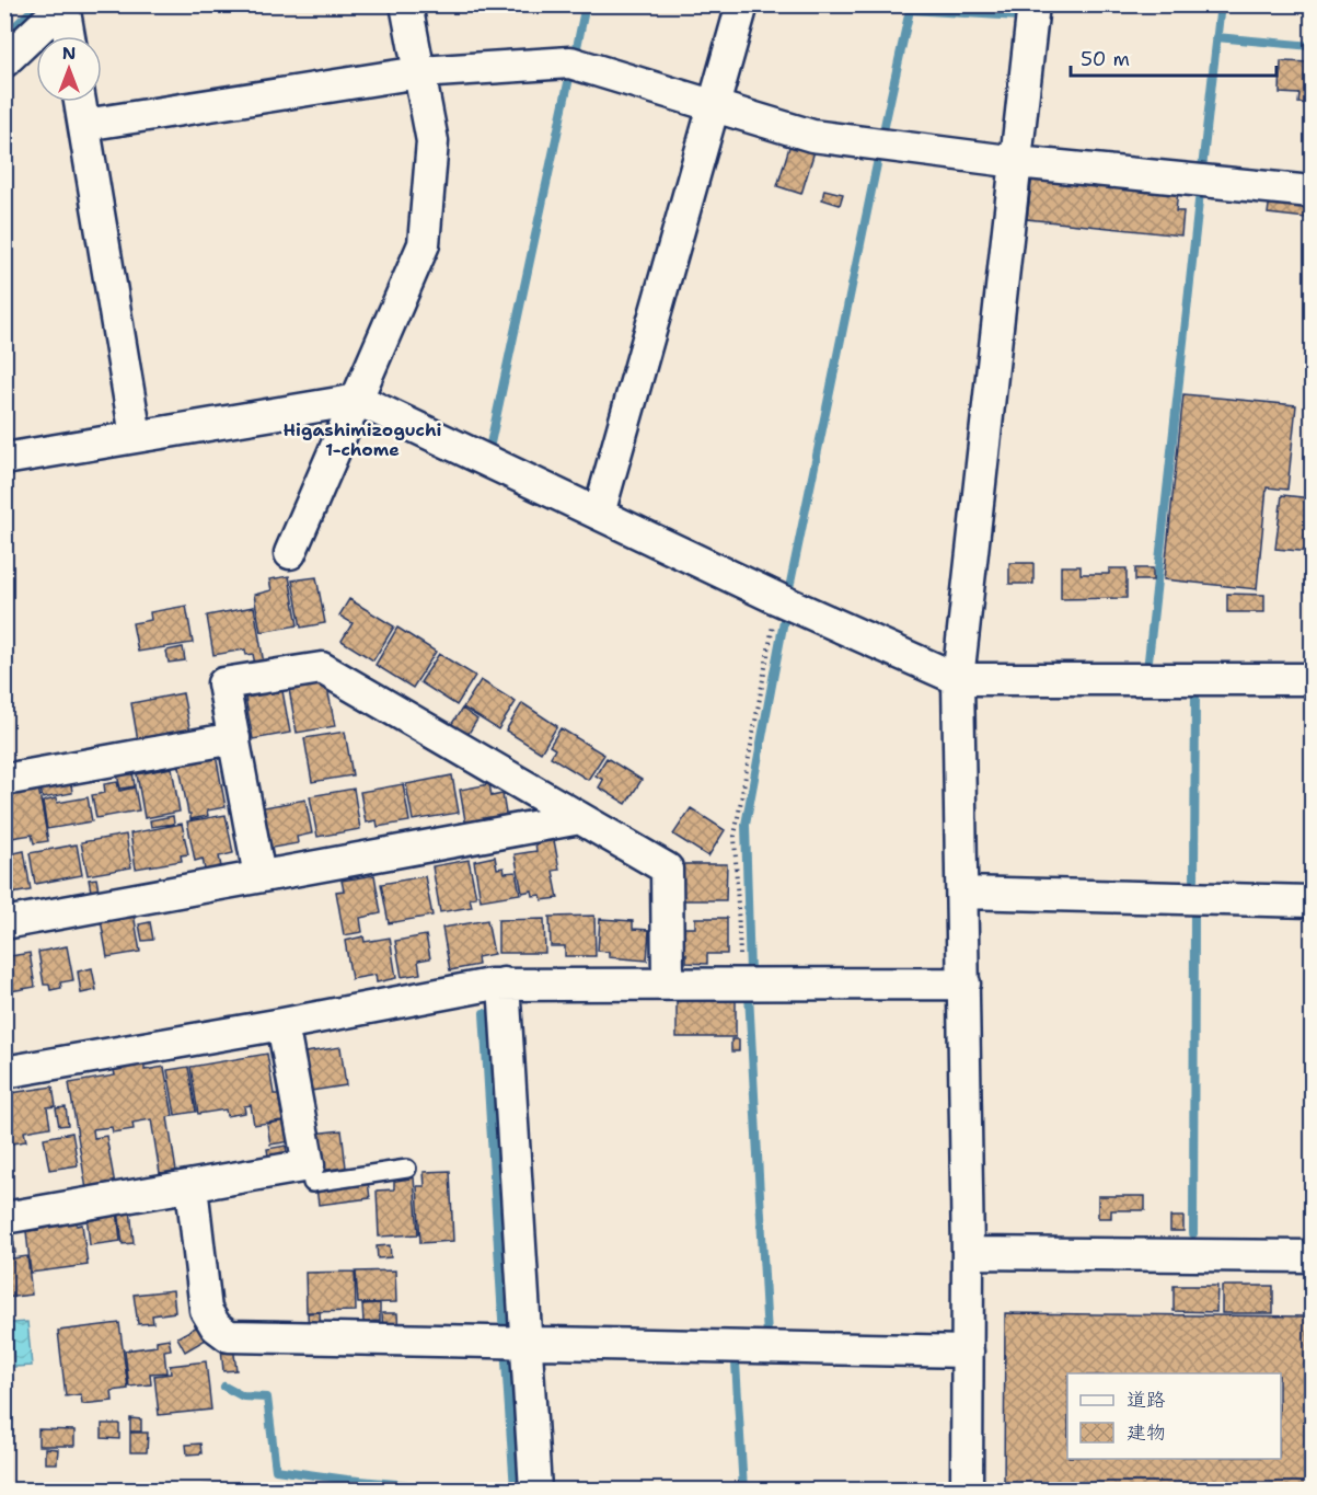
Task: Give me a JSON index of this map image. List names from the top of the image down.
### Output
{
  "districts": ["Higashimizoguchi 1-chome"],
  "legend": ["道路", "建物"],
  "scale_bar": "50 m",
  "north": "top"
}
